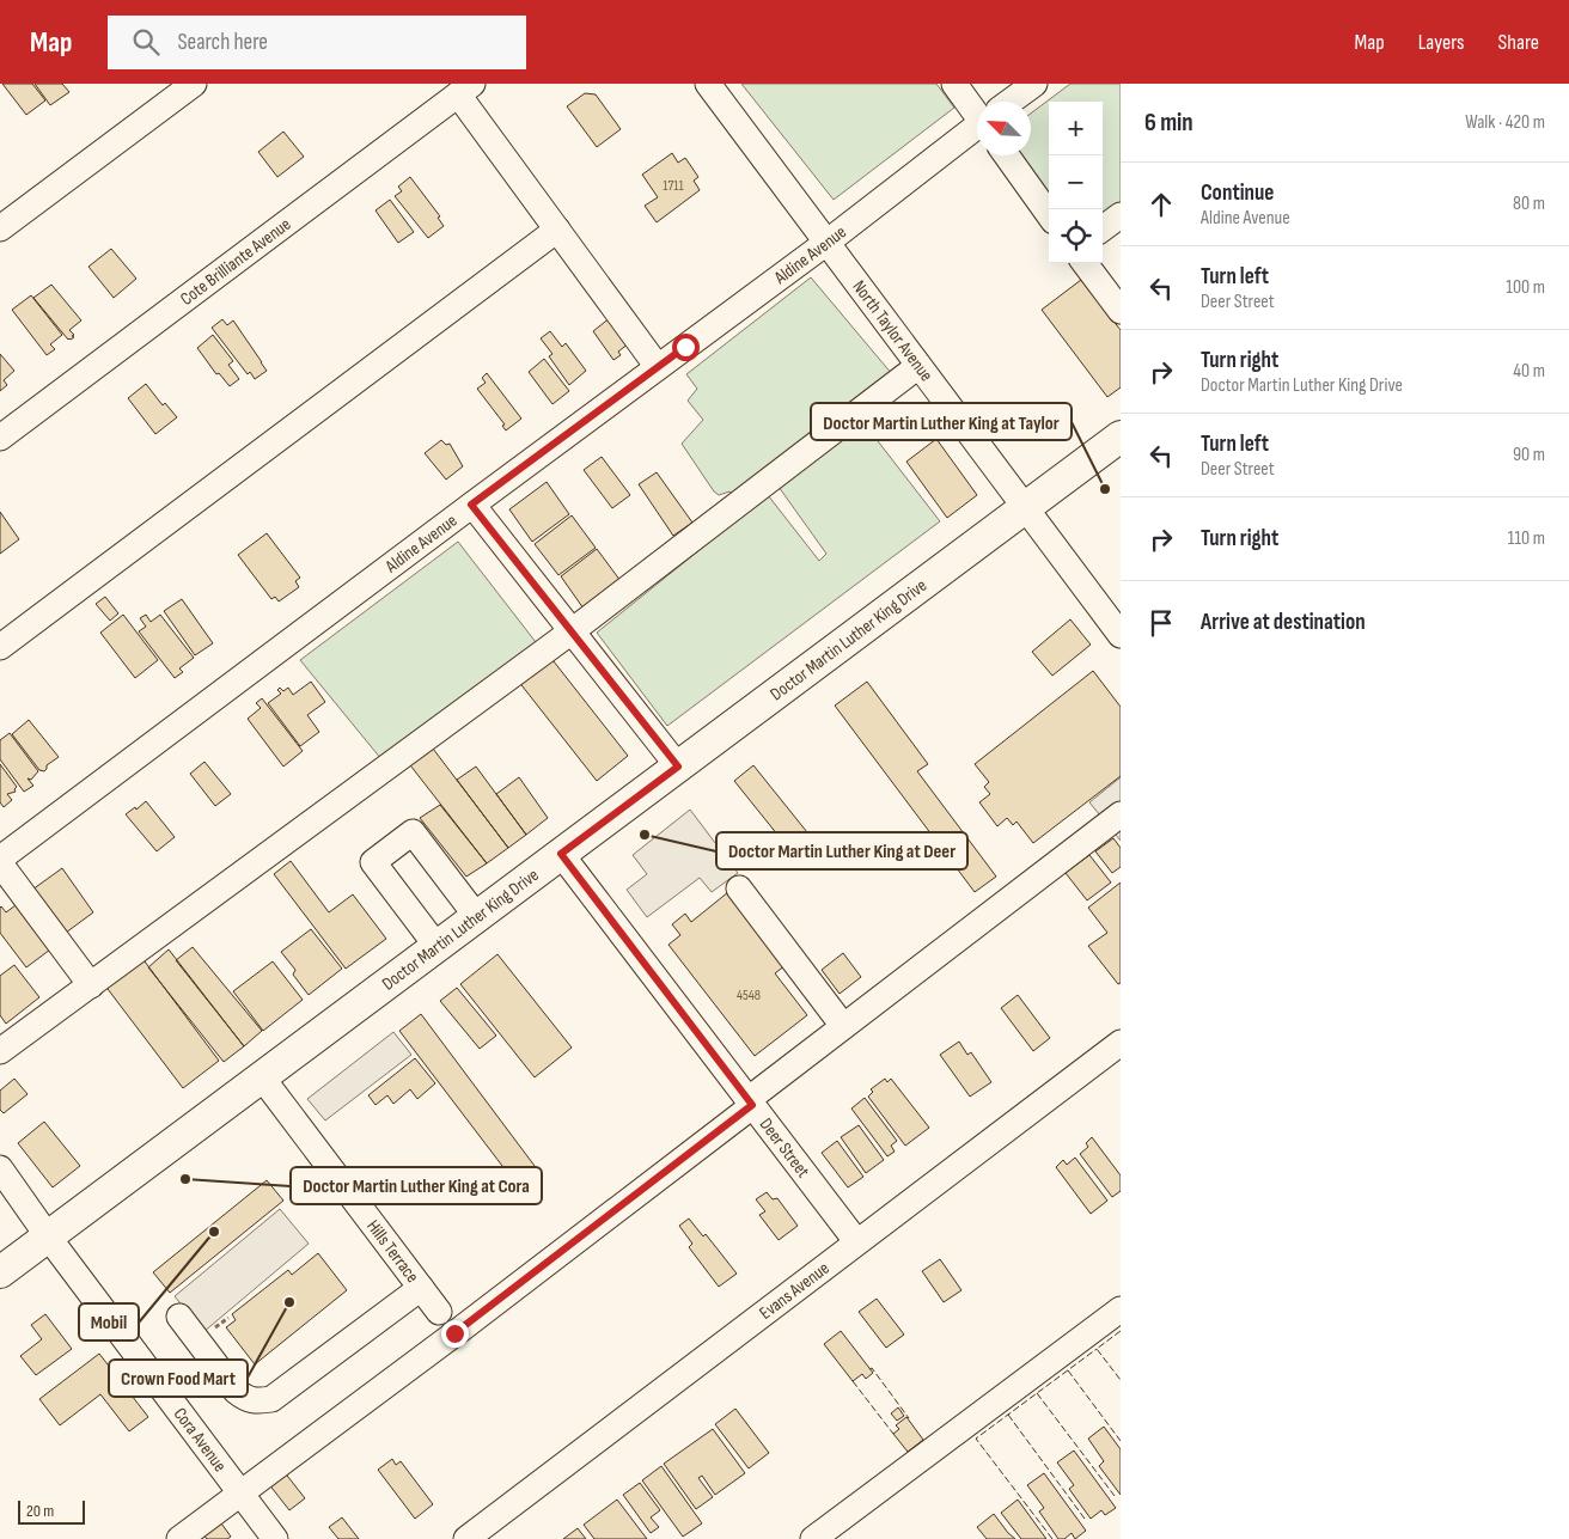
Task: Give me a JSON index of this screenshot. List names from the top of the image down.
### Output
{
  "streets": {
    "main road": ["Doctor Martin Luther King Drive"],
    "street": [
      "Aldine Avenue",
      "Cote Brilliante Avenue",
      "North Taylor Avenue",
      "Deer Street",
      "Hills Terrace",
      "Evans Avenue",
      "Cora Avenue"
    ]
  },
  "crossings": [
    ["Aldine Avenue", "North Taylor Avenue"],
    ["North Taylor Avenue", "Doctor Martin Luther King Drive"],
    ["Doctor Martin Luther King Drive", "Deer Street"],
    ["Doctor Martin Luther King Drive", "Hills Terrace"],
    ["Doctor Martin Luther King Drive", "Cora Avenue"],
    ["Deer Street", "Evans Avenue"]
  ],
  "places": [
    "Doctor Martin Luther King at Taylor",
    "Doctor Martin Luther King at Deer",
    "Doctor Martin Luther King at Cora",
    "Mobil",
    "Crown Food Mart"
  ],
  "house_numbers": ["1711", "4548"],
  "scale_bar": "20 m",
  "north": "top left",
  "page": {
    "header": "Map",
    "search": "Search here",
    "nav": ["Map", "Layers", "Share"],
    "heading": ["6 min", "Walk · 420 m"],
    "map_buttons": ["+", "−"],
    "list": [
      ["Continue", "Aldine Avenue", "80 m"],
      ["Turn left", "Deer Street", "100 m"],
      ["Turn right", "Doctor Martin Luther King Drive", "40 m"],
      ["Turn left", "Deer Street", "90 m"],
      ["Turn right", "110 m"],
      "Arrive at destination"
    ],
    "scale": "20 m"
  }
}
